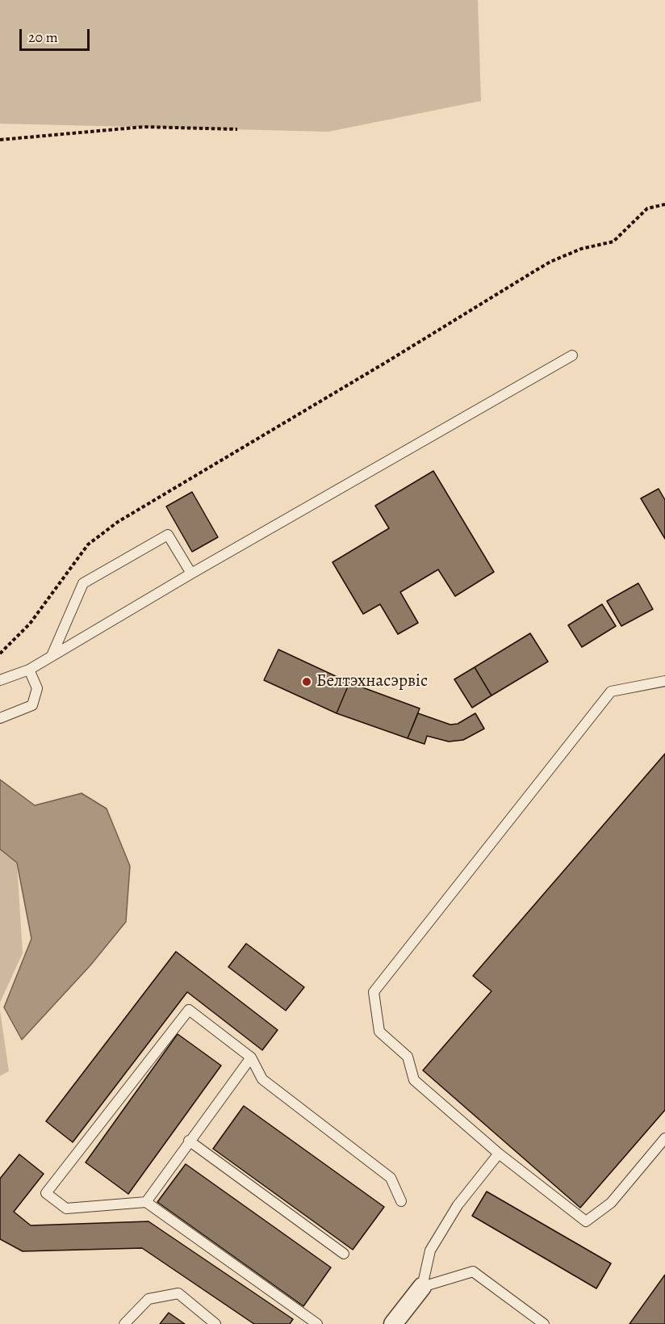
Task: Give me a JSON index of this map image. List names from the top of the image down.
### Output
{
  "places": ["Белтэхнасэрвіс"],
  "scale_bar": "20 m"
}
